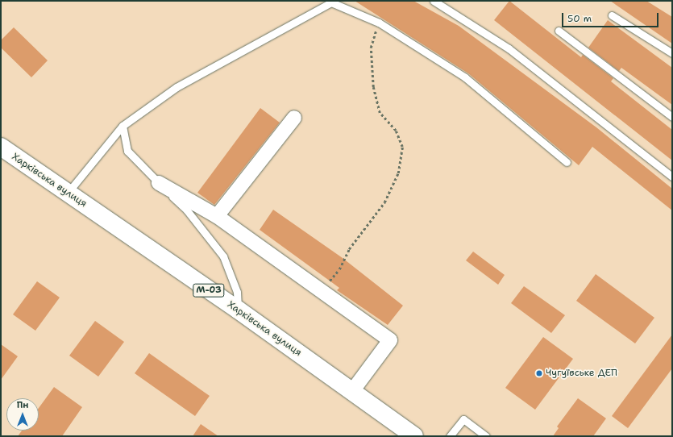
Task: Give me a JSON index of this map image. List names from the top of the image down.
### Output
{
  "streets": {
    "highway": ["Харківська вулиця", "М-03"]
  },
  "places": ["Чугуївське ДЕП"],
  "scale_bar": "50 m",
  "north": "top"
}
